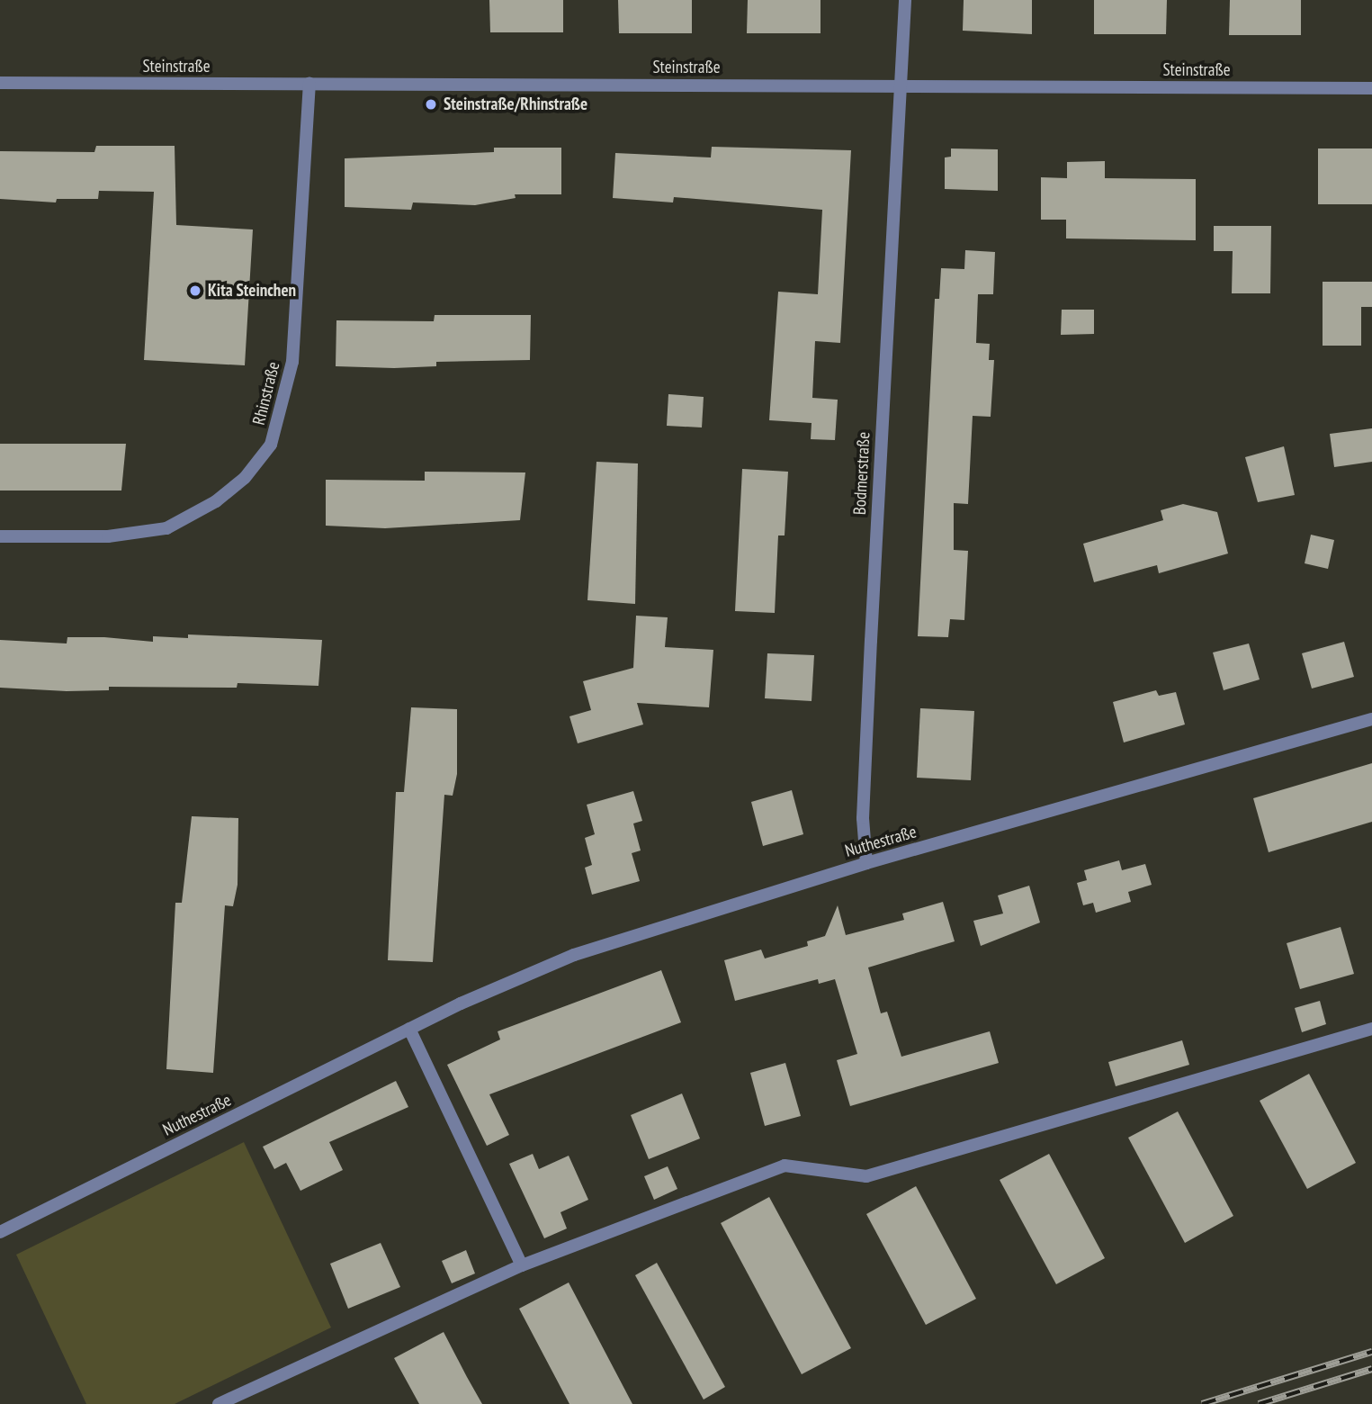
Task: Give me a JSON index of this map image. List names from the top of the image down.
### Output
{
  "streets": {
    "street": [
      "Steinstraße",
      "Rhinstraße",
      "Bodmerstraße",
      "Nuthestraße"
    ]
  },
  "crossings": [
    ["Steinstraße", "Rhinstraße"],
    ["Steinstraße", "Bodmerstraße"],
    ["Bodmerstraße", "Nuthestraße"]
  ],
  "places": ["Steinstraße/Rhinstraße", "Kita Steinchen"]
}
